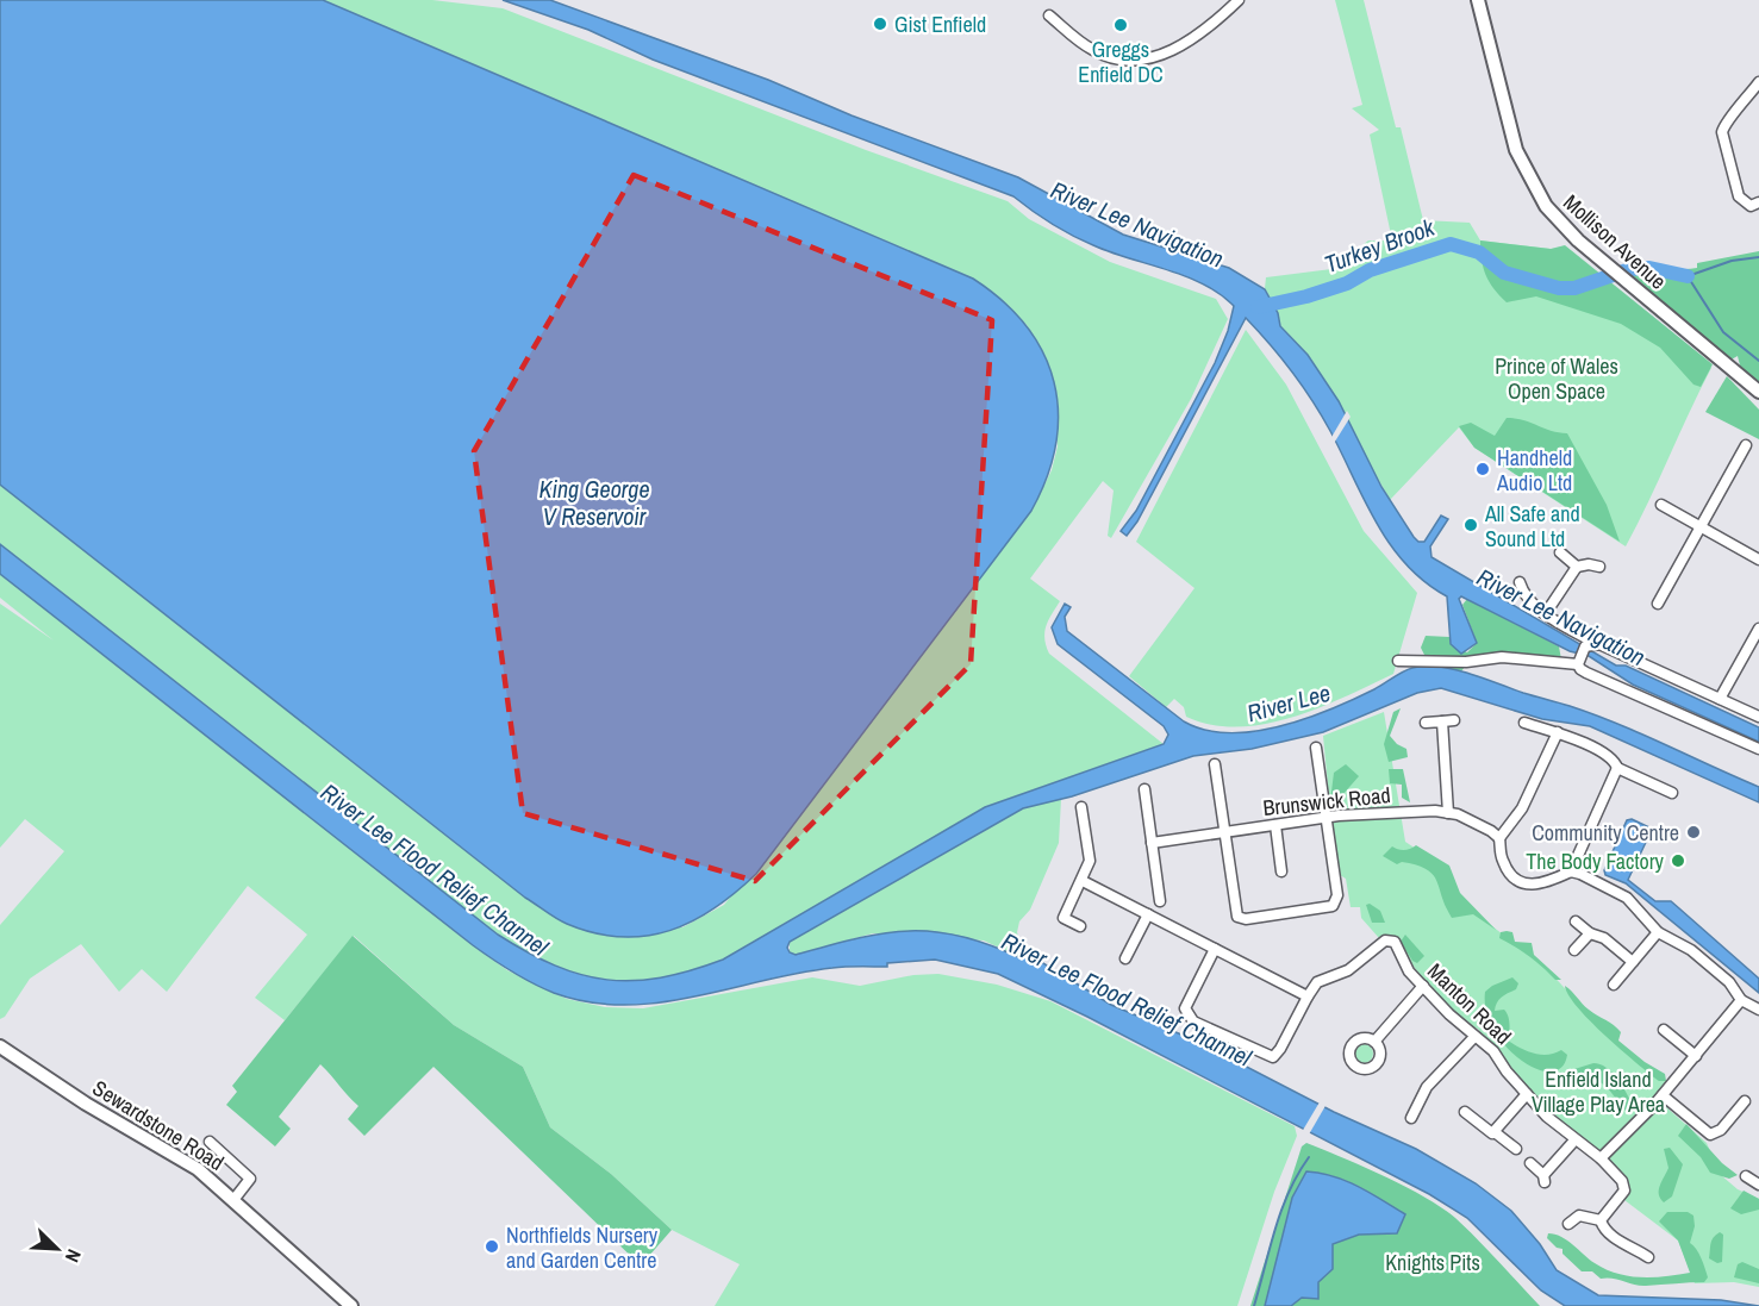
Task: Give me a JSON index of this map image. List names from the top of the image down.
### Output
{
  "streets": {
    "main road": ["Mollison Avenue", "Sewardstone Road"],
    "street": ["Brunswick Road", "Manton Road"]
  },
  "water": [
    "River Lee Navigation",
    "Turkey Brook",
    "King George V Reservoir",
    "River Lee",
    "River Lee Flood Relief Channel"
  ],
  "parks": ["Prince of Wales Open Space", "Enfield Island Village Play Area", "Knights Pits"],
  "places": [
    "Gist Enfield",
    "Greggs Enfield DC",
    "Handheld Audio Ltd",
    "All Safe and Sound Ltd",
    "Community Centre",
    "The Body Factory",
    "Northfields Nursery and Garden Centre"
  ],
  "north": "bottom right"
}
